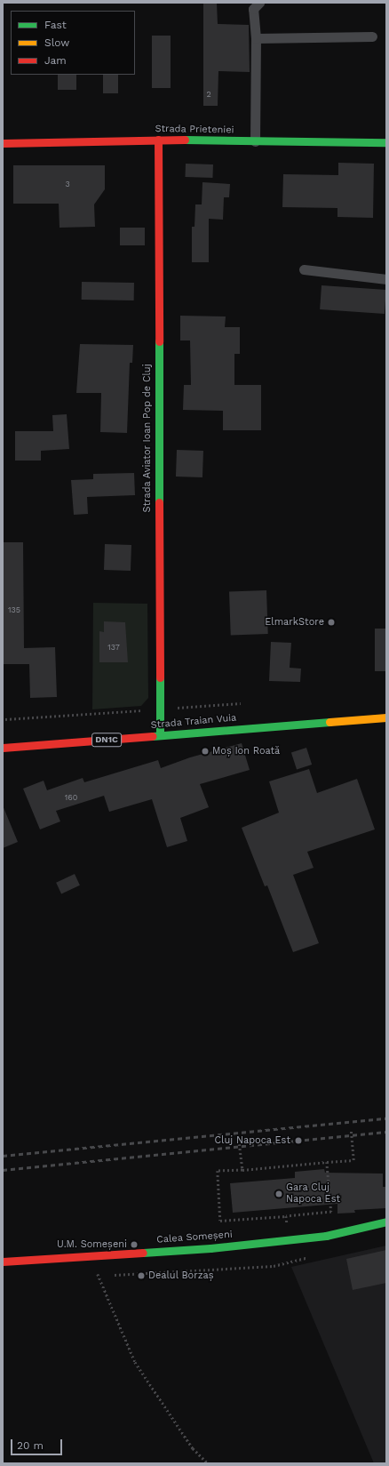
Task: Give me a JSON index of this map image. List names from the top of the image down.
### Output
{
  "streets": {
    "street": [
      "Strada Prieteniei",
      "Strada Aviator Ioan Pop de Cluj",
      "Strada Traian Vuia",
      "DN1C",
      "Calea Someșeni"
    ]
  },
  "crossings": [
    ["Strada Prieteniei", "Strada Aviator Ioan Pop de Cluj"],
    ["Strada Aviator Ioan Pop de Cluj", "Strada Traian Vuia"]
  ],
  "places": [
    "ElmarkStore",
    "Moș Ion Roată",
    "Cluj Napoca Est",
    "Gara Cluj Napoca Est",
    "U.M. Someșeni",
    "Dealul Borzaș"
  ],
  "house_numbers": [
    "2",
    "3",
    "135",
    "137",
    "160"
  ],
  "legend": ["Fast", "Slow", "Jam"],
  "scale_bar": "20 m"
}
